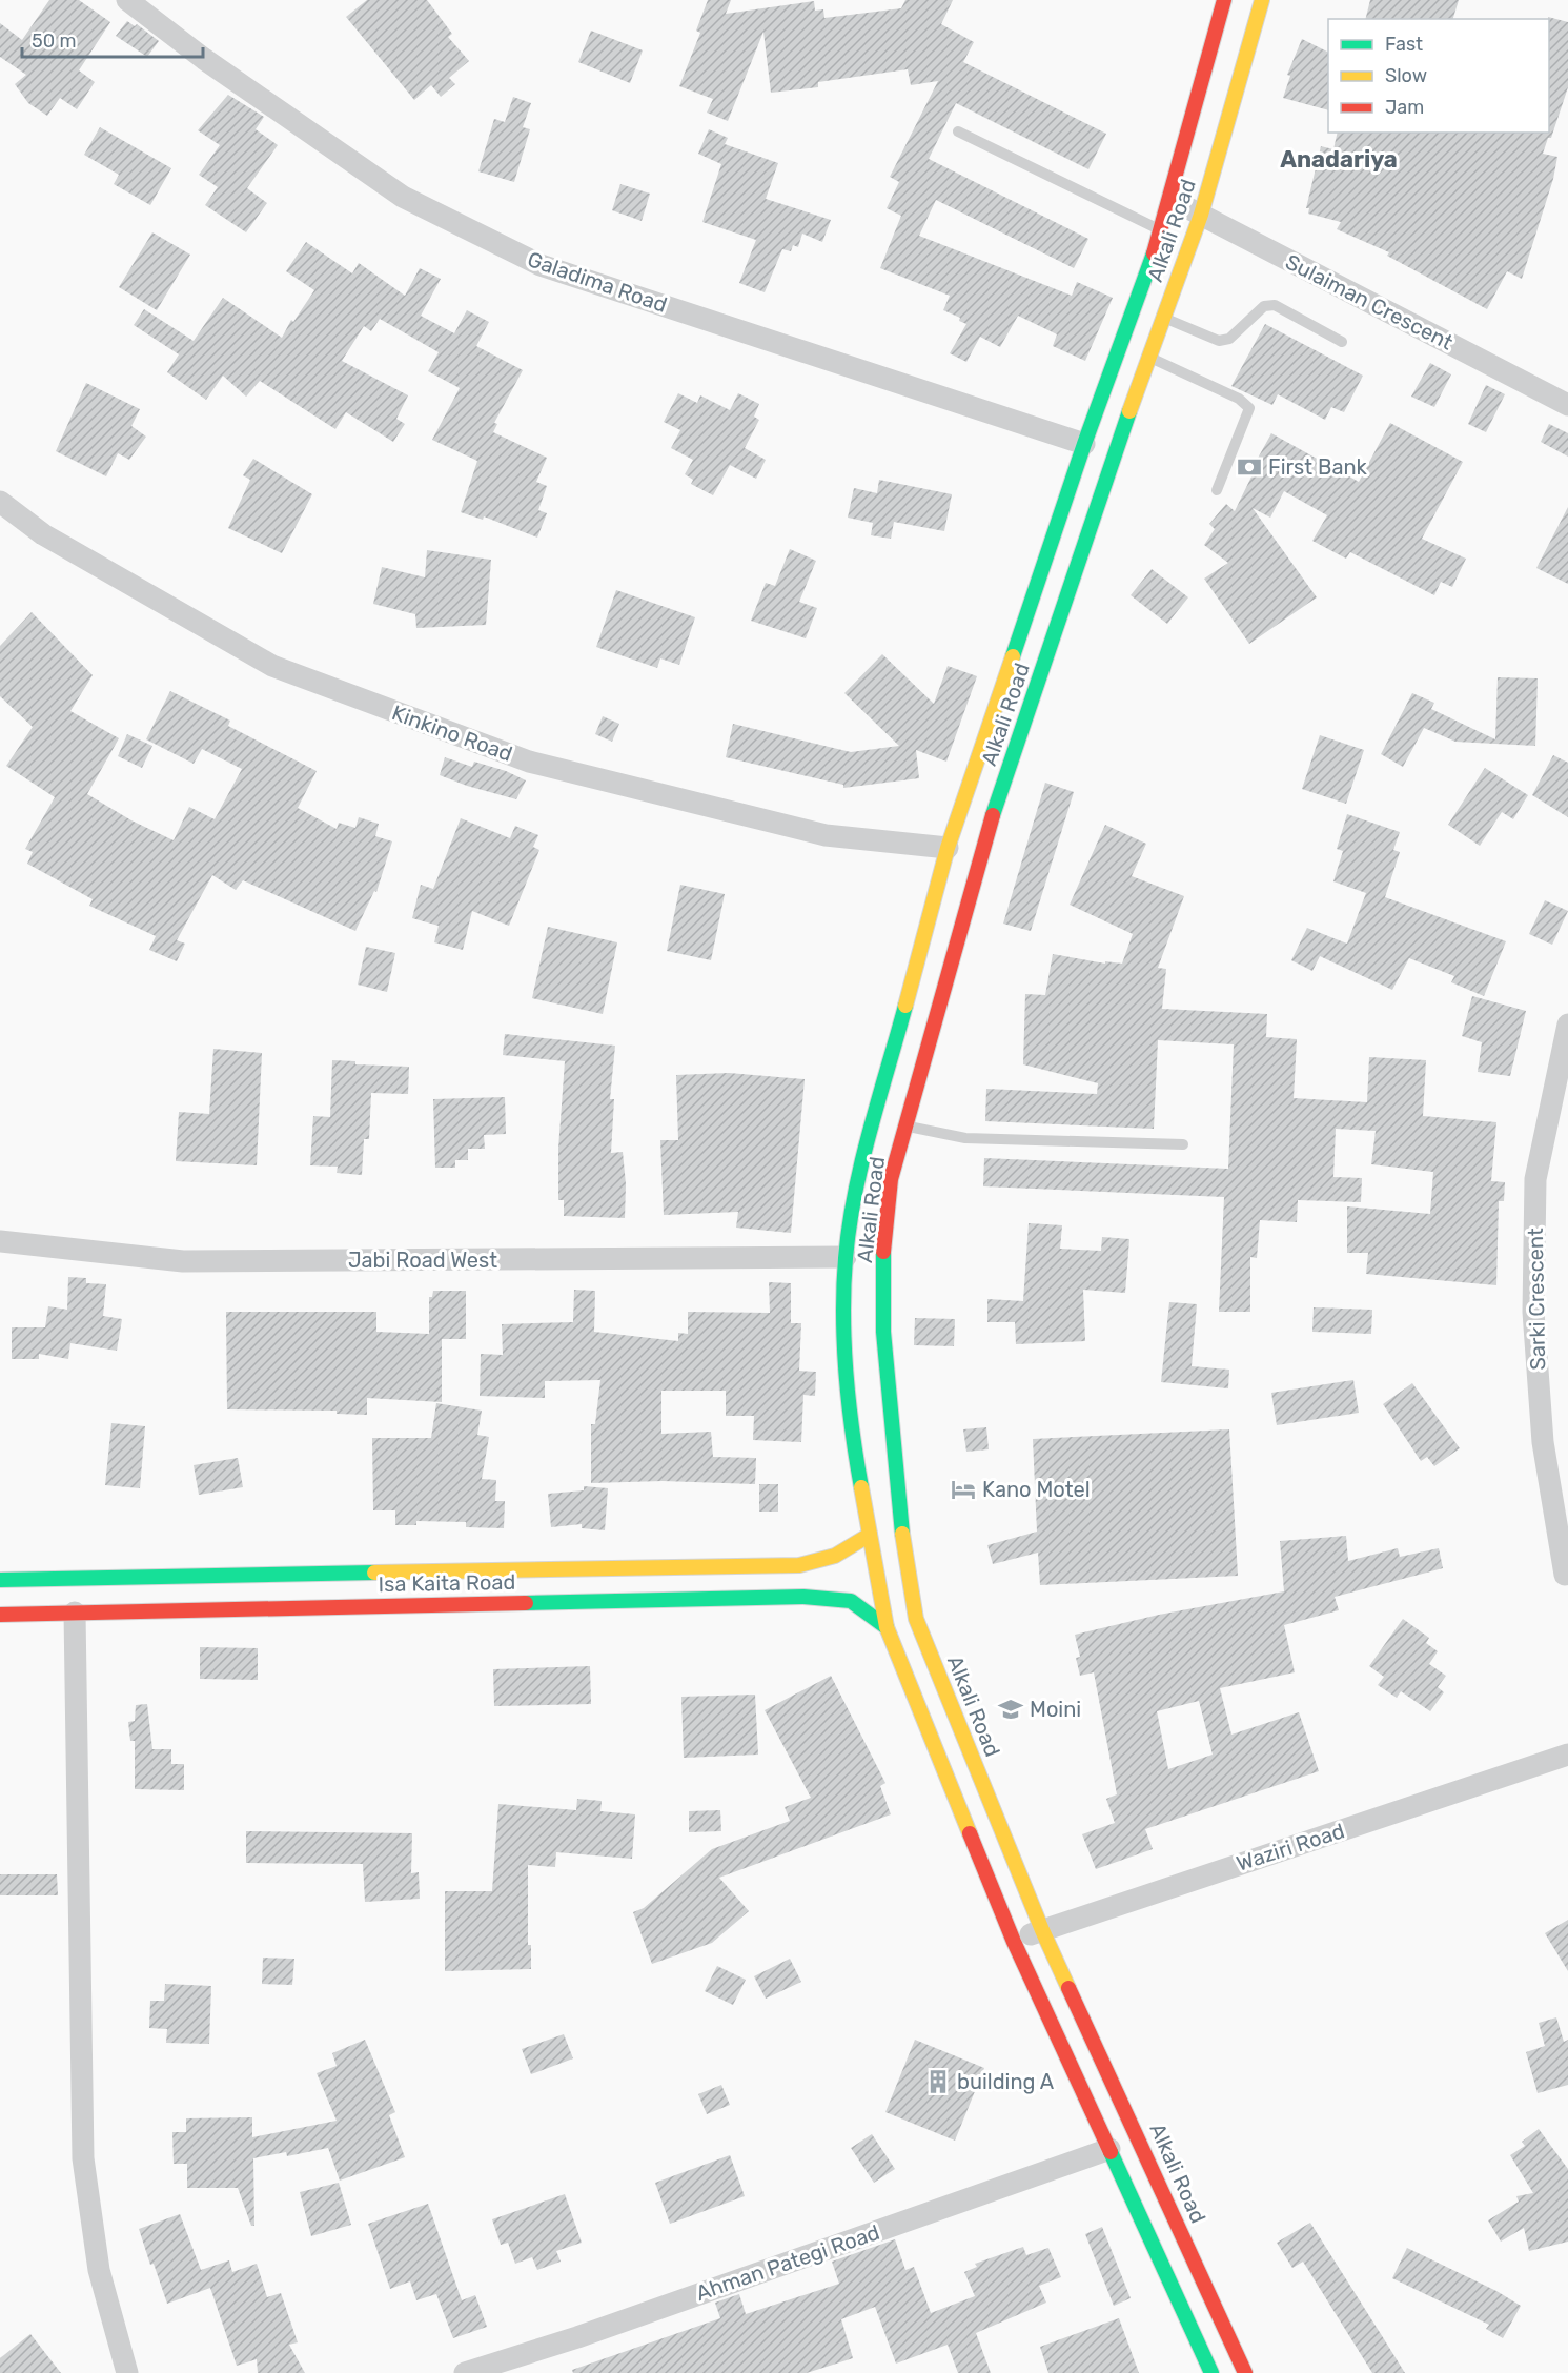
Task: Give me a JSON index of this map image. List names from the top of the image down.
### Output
{
  "streets": {
    "main road": ["Alkali Road", "Isa Kaita Road"],
    "street": [
      "Galadima Road",
      "Sulaiman Crescent",
      "Kinkino Road",
      "Jabi Road West",
      "Sarki Crescent",
      "Waziri Road",
      "Ahman Pategi Road"
    ]
  },
  "crossings": [
    ["Alkali Road", "Galadima Road"],
    ["Alkali Road", "Sulaiman Crescent"],
    ["Alkali Road", "Kinkino Road"],
    ["Alkali Road", "Jabi Road West"],
    ["Alkali Road", "Isa Kaita Road"],
    ["Alkali Road", "Waziri Road"],
    ["Alkali Road", "Ahman Pategi Road"]
  ],
  "districts": ["Anadariya"],
  "places": {
    "bank": ["First Bank"],
    "hotel": ["Kano Motel"],
    "school or university": ["Moini"],
    "building": ["building A"]
  },
  "legend": ["Fast", "Slow", "Jam"],
  "scale_bar": "50 m"
}
